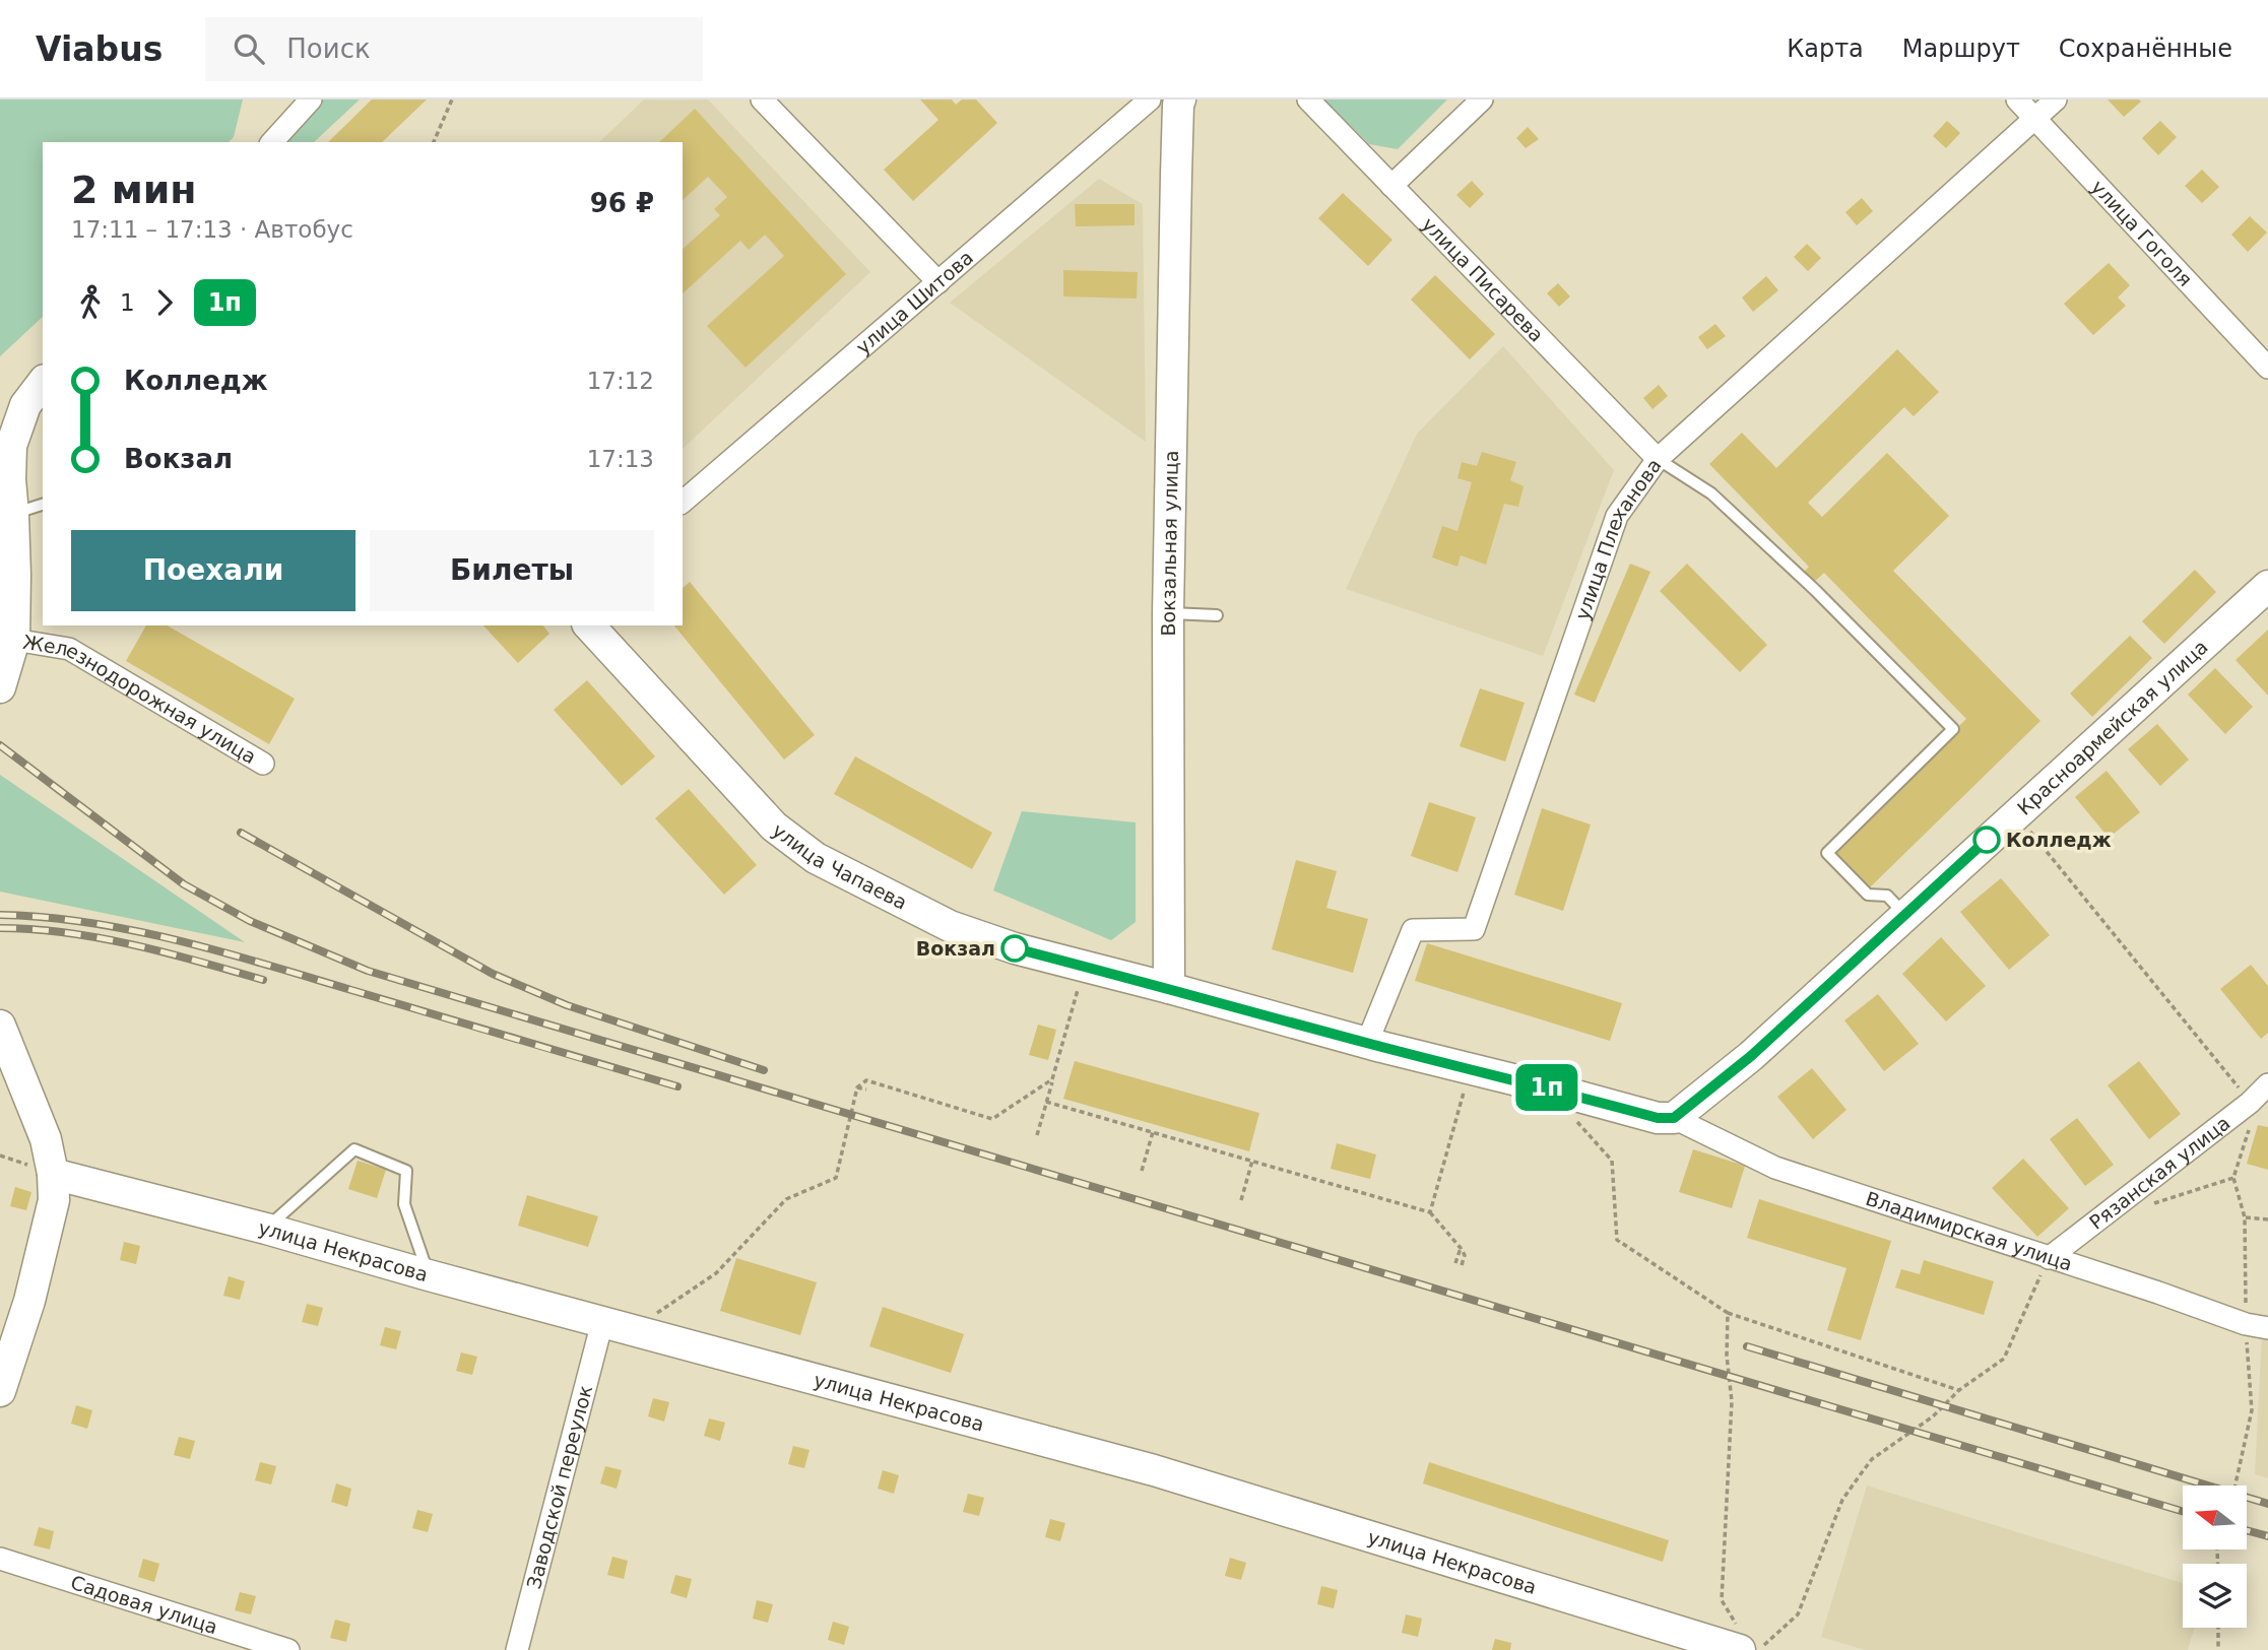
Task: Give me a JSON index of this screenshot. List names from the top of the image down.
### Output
{
  "streets": {
    "street": [
      "улица Гоголя",
      "улица Писарева",
      "улица Шитова",
      "улица Плеханова",
      "Вокзальная улица",
      "Железнодорожная улица",
      "Красноармейская улица",
      "улица Чапаева",
      "Рязанская улица",
      "Владимирская улица",
      "улица Некрасова",
      "Заводской переулок",
      "Садовая улица"
    ]
  },
  "crossings": [
    ["улица Гоголя", "улица Плеханова"],
    ["улица Писарева", "улица Плеханова"],
    ["улица Шитова", "Вокзальная улица"],
    ["Вокзальная улица", "улица Чапаева"],
    ["Красноармейская улица", "Владимирская улица"],
    ["Рязанская улица", "Владимирская улица"],
    ["улица Некрасова", "Заводской переулок"]
  ],
  "places": ["Колледж", "Вокзал"],
  "lines": ["bus line 1п"],
  "north": "left",
  "page": {
    "header": "Viabus",
    "search": "Поиск",
    "nav": ["Карта", "Маршрут", "Сохранённые"],
    "on_map": "1п",
    "heading": ["2 мин", "17:11 – 17:13 · Автобус", "96 ₽"],
    "legs": ["1", "1п"],
    "list": [
      {
        "name": "Колледж",
        "value": "17:12"
      },
      {
        "name": "Вокзал",
        "value": "17:13"
      }
    ],
    "buttons": ["Поехали", "Билеты"]
  }
}
